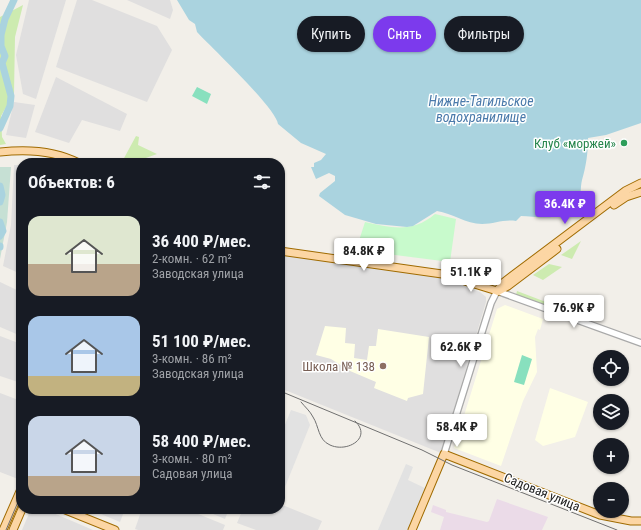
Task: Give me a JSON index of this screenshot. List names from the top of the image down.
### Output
{
  "streets": {
    "main road": ["Садовая улица"]
  },
  "water": ["Нижне-Тагильское водохранилище"],
  "places": ["Клуб «моржей»", "Школа № 138"],
  "page": {
    "chip": ["Купить", "Снять", "Фильтры"],
    "heading": "Объектов: 6",
    "price": [
      "36.4K ₽",
      "84.8K ₽",
      "51.1K ₽",
      "76.9K ₽",
      "62.6K ₽",
      "58.4K ₽"
    ],
    "list": [
      {
        "name": "36 400 ₽/мес.",
        "note": "2-комн. · 62 m² · Заводская улица"
      },
      {
        "name": "51 100 ₽/мес.",
        "note": "3-комн. · 86 m² · Заводская улица"
      },
      {
        "name": "58 400 ₽/мес.",
        "note": "3-комн. · 80 m² · Садовая улица"
      }
    ],
    "map_buttons": ["+", "−"]
  }
}
